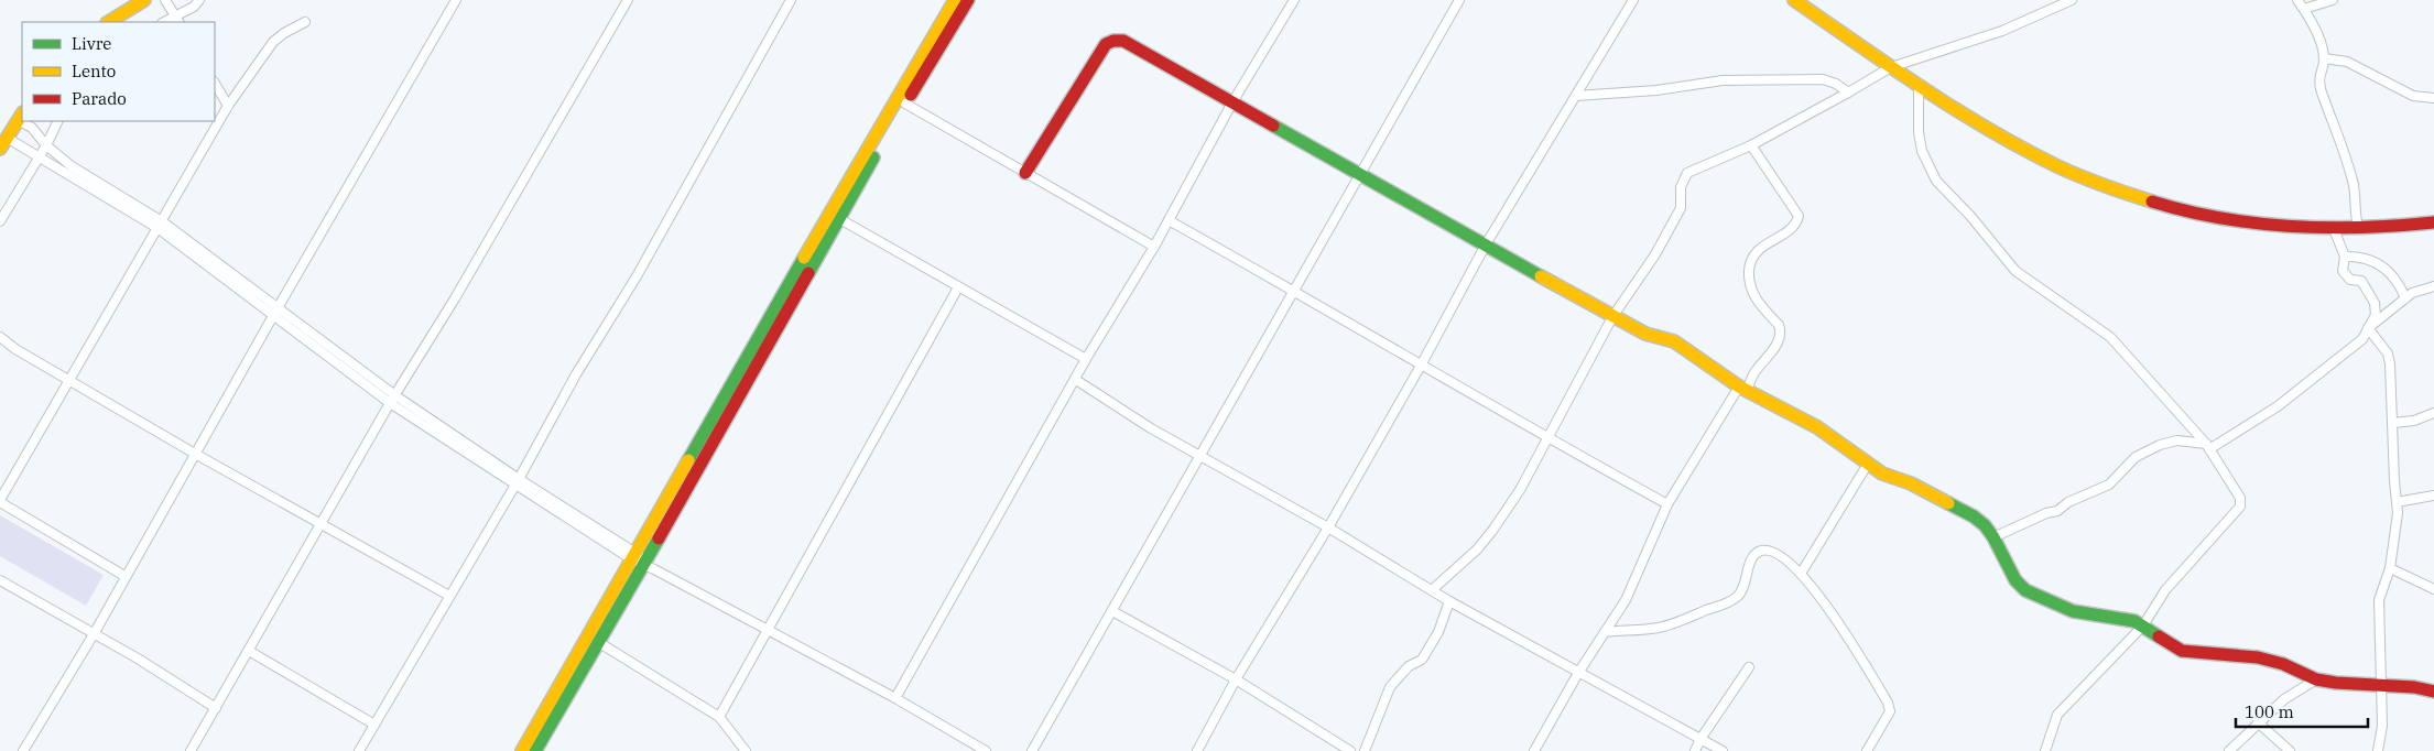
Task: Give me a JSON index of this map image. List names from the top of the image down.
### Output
{
  "legend": ["Livre", "Lento", "Parado"],
  "scale_bar": "100 m"
}
